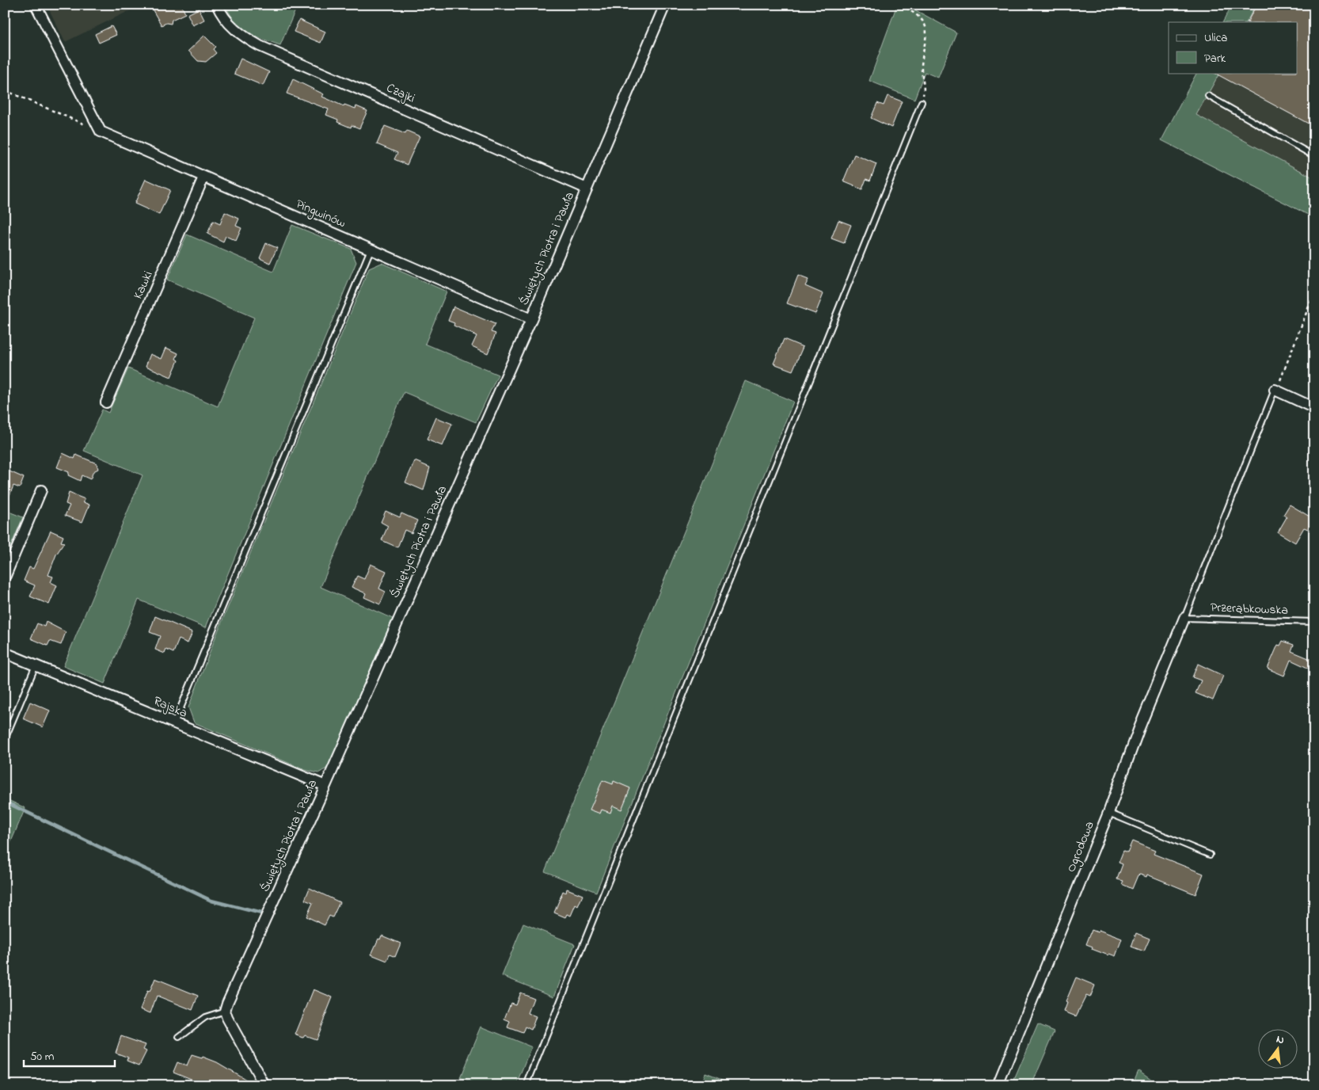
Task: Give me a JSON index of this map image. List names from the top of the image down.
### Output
{
  "streets": {
    "street": [
      "Czajki",
      "Pingwinów",
      "Świętych Piotra i Pawła",
      "Kawki",
      "Rajska",
      "Ogrodowa"
    ],
    "lane": ["Przerąbkowska"]
  },
  "crossings": [
    ["Czajki", "Świętych Piotra i Pawła"],
    ["Pingwinów", "Świętych Piotra i Pawła"],
    ["Pingwinów", "Kawki"],
    ["Świętych Piotra i Pawła", "Rajska"],
    ["Przerąbkowska", "Ogrodowa"]
  ],
  "legend": ["Ulica", "Park"],
  "scale_bar": "50 m",
  "north": "top"
}
